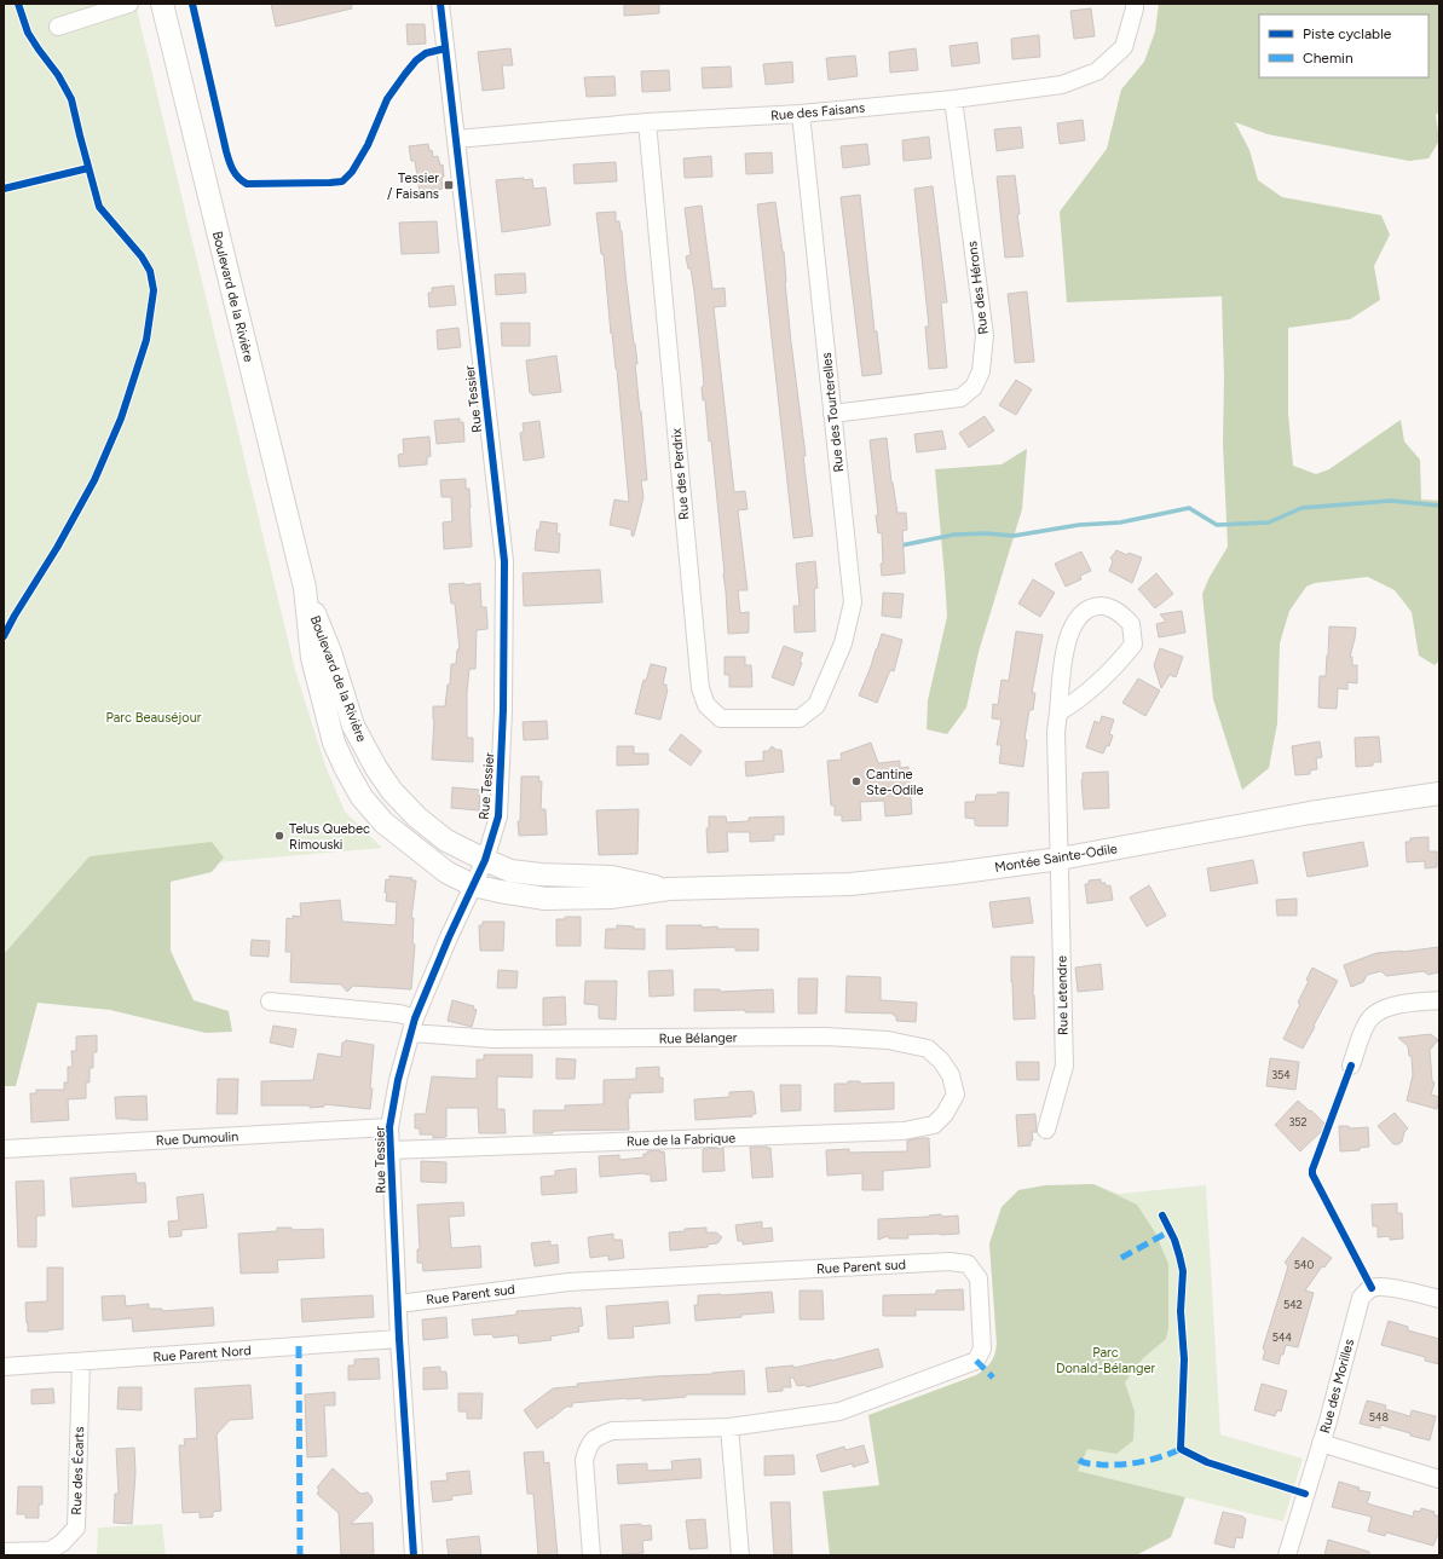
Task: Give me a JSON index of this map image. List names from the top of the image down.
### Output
{
  "streets": {
    "main road": ["Boulevard de la Rivière", "Montée Sainte-Odile"],
    "street": [
      "Rue des Faisans",
      "Rue des Hérons",
      "Rue Tessier",
      "Rue des Tourterelles",
      "Rue des Perdrix",
      "Rue Letendre",
      "Rue Bélanger",
      "Rue Dumoulin",
      "Rue de la Fabrique",
      "Rue Parent sud",
      "Rue Parent Nord",
      "Rue des Morilles",
      "Rue des Écarts"
    ]
  },
  "crossings": [
    ["Rue des Faisans", "Rue des Hérons"],
    ["Rue des Faisans", "Rue Tessier"],
    ["Rue des Faisans", "Rue des Tourterelles"],
    ["Rue des Faisans", "Rue des Perdrix"],
    ["Rue des Hérons", "Rue des Tourterelles"],
    ["Boulevard de la Rivière", "Rue Tessier"],
    ["Boulevard de la Rivière", "Montée Sainte-Odile"],
    ["Rue Tessier", "Montée Sainte-Odile"],
    ["Rue Tessier", "Rue Bélanger"],
    ["Rue Tessier", "Rue Dumoulin"],
    ["Rue Tessier", "Rue de la Fabrique"],
    ["Rue Tessier", "Rue Parent sud"],
    ["Rue Tessier", "Rue Parent Nord"],
    ["Rue des Tourterelles", "Rue des Perdrix"],
    ["Montée Sainte-Odile", "Rue Letendre"],
    ["Rue Bélanger", "Rue de la Fabrique"],
    ["Rue Parent Nord", "Rue des Écarts"]
  ],
  "parks": ["Parc Beauséjour", "Parc Donald-Bélanger"],
  "places": {
    "transit": ["Tessier / Faisans"],
    "other": ["Cantine Ste-Odile", "Telus Quebec Rimouski"]
  },
  "house_numbers": [
    "354",
    "352",
    "540",
    "542",
    "544",
    "548"
  ],
  "legend": ["Piste cyclable", "Chemin"]
}
